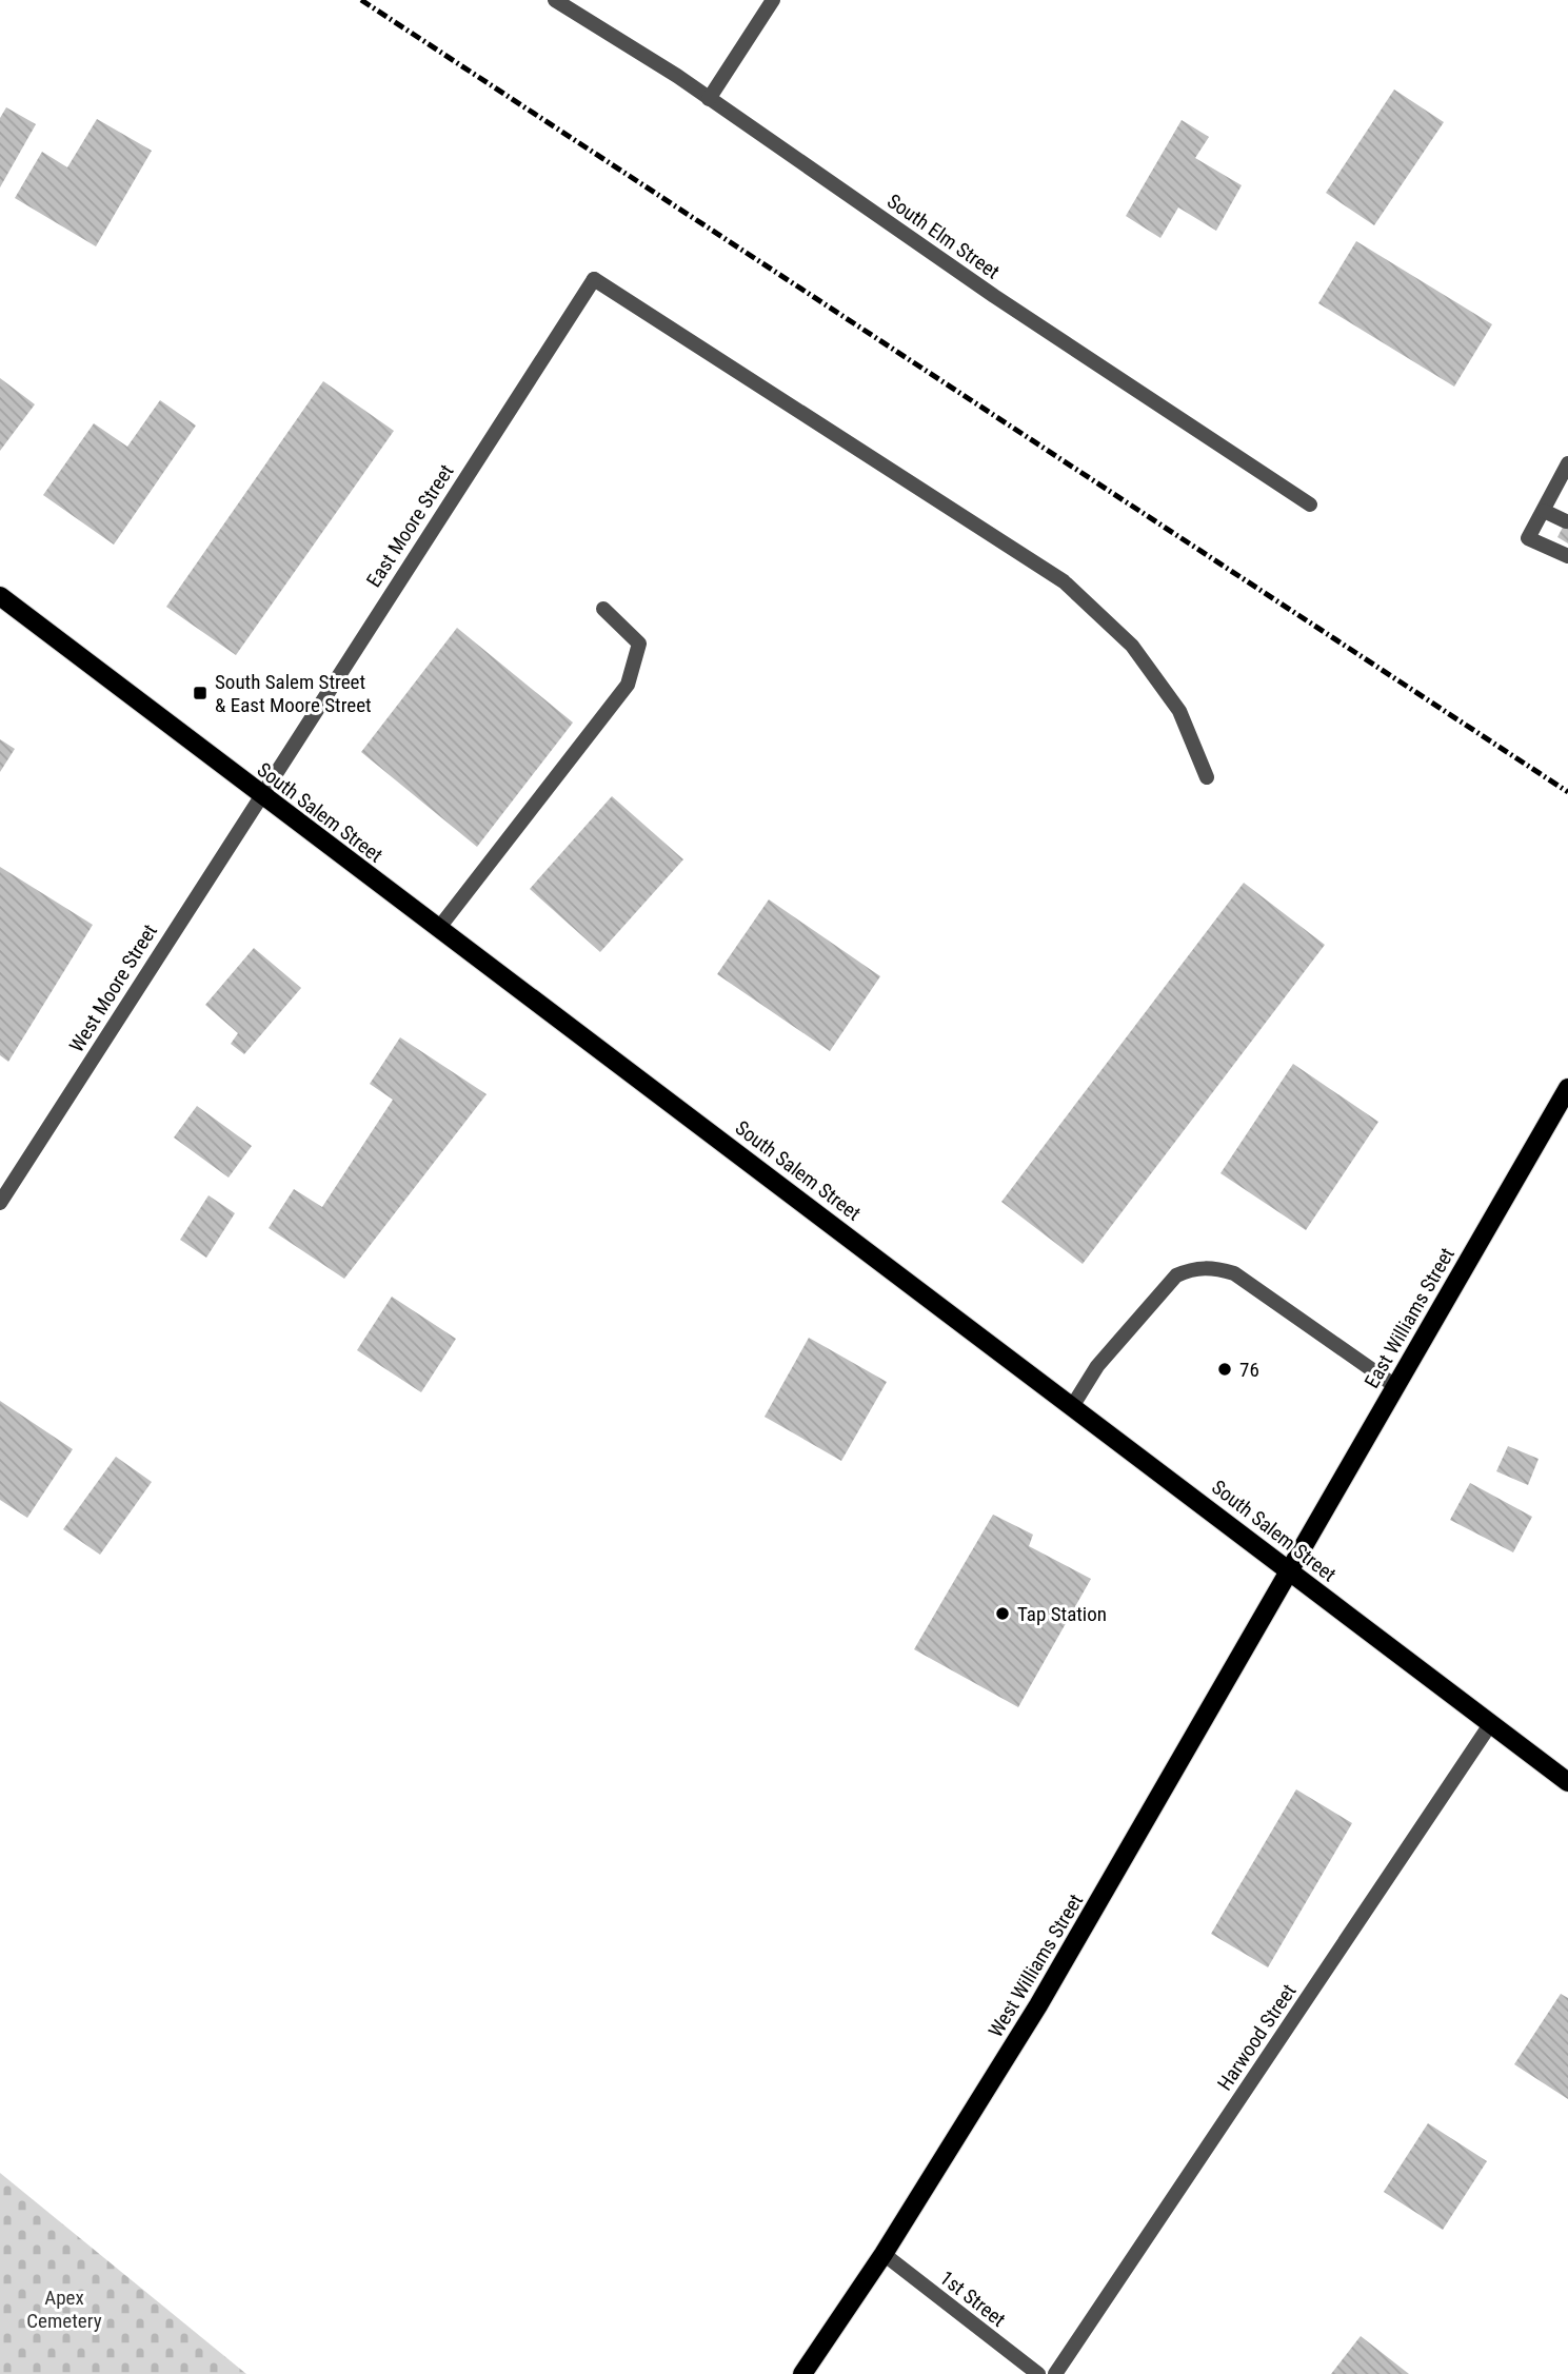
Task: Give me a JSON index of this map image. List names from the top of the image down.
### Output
{
  "streets": {
    "main road": ["South Salem Street", "East Williams Street", "West Williams Street"],
    "street": [
      "South Elm Street",
      "East Moore Street",
      "West Moore Street",
      "Harwood Street",
      "1st Street"
    ]
  },
  "crossings": [
    ["East Moore Street", "South Salem Street"],
    ["East Moore Street", "West Moore Street"],
    ["South Salem Street", "West Moore Street"],
    ["South Salem Street", "East Williams Street"],
    ["South Salem Street", "West Williams Street"],
    ["South Salem Street", "Harwood Street"],
    ["East Williams Street", "West Williams Street"],
    ["West Williams Street", "1st Street"]
  ],
  "parks": ["Apex Cemetery"],
  "places": {
    "transit": ["South Salem Street & East Moore Street"],
    "other": ["76", "Tap Station"]
  }
}
